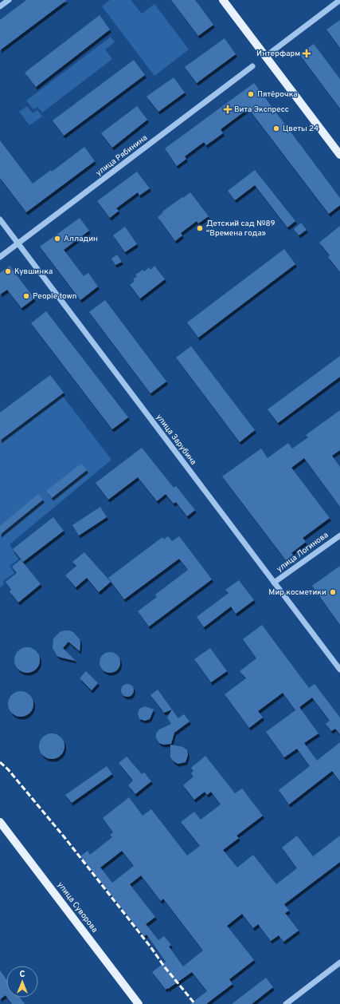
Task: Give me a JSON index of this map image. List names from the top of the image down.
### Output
{
  "streets": {
    "main road": ["улица Суворова"],
    "street": ["улица Рябинина", "улица Зарубина", "улица Логинова"]
  },
  "crossings": [
    ["улица Рябинина", "улица Зарубина"],
    ["улица Зарубина", "улица Логинова"]
  ],
  "places": {
    "health": ["Интерфарм", "Вита Экспресс"],
    "other": [
      "Пятёрочка",
      "Цветы 24",
      "Детский сад №89 “Времена года»",
      "Алладин",
      "Кувшинка",
      "People town",
      "Мир косметики"
    ]
  },
  "north": "top"
}
